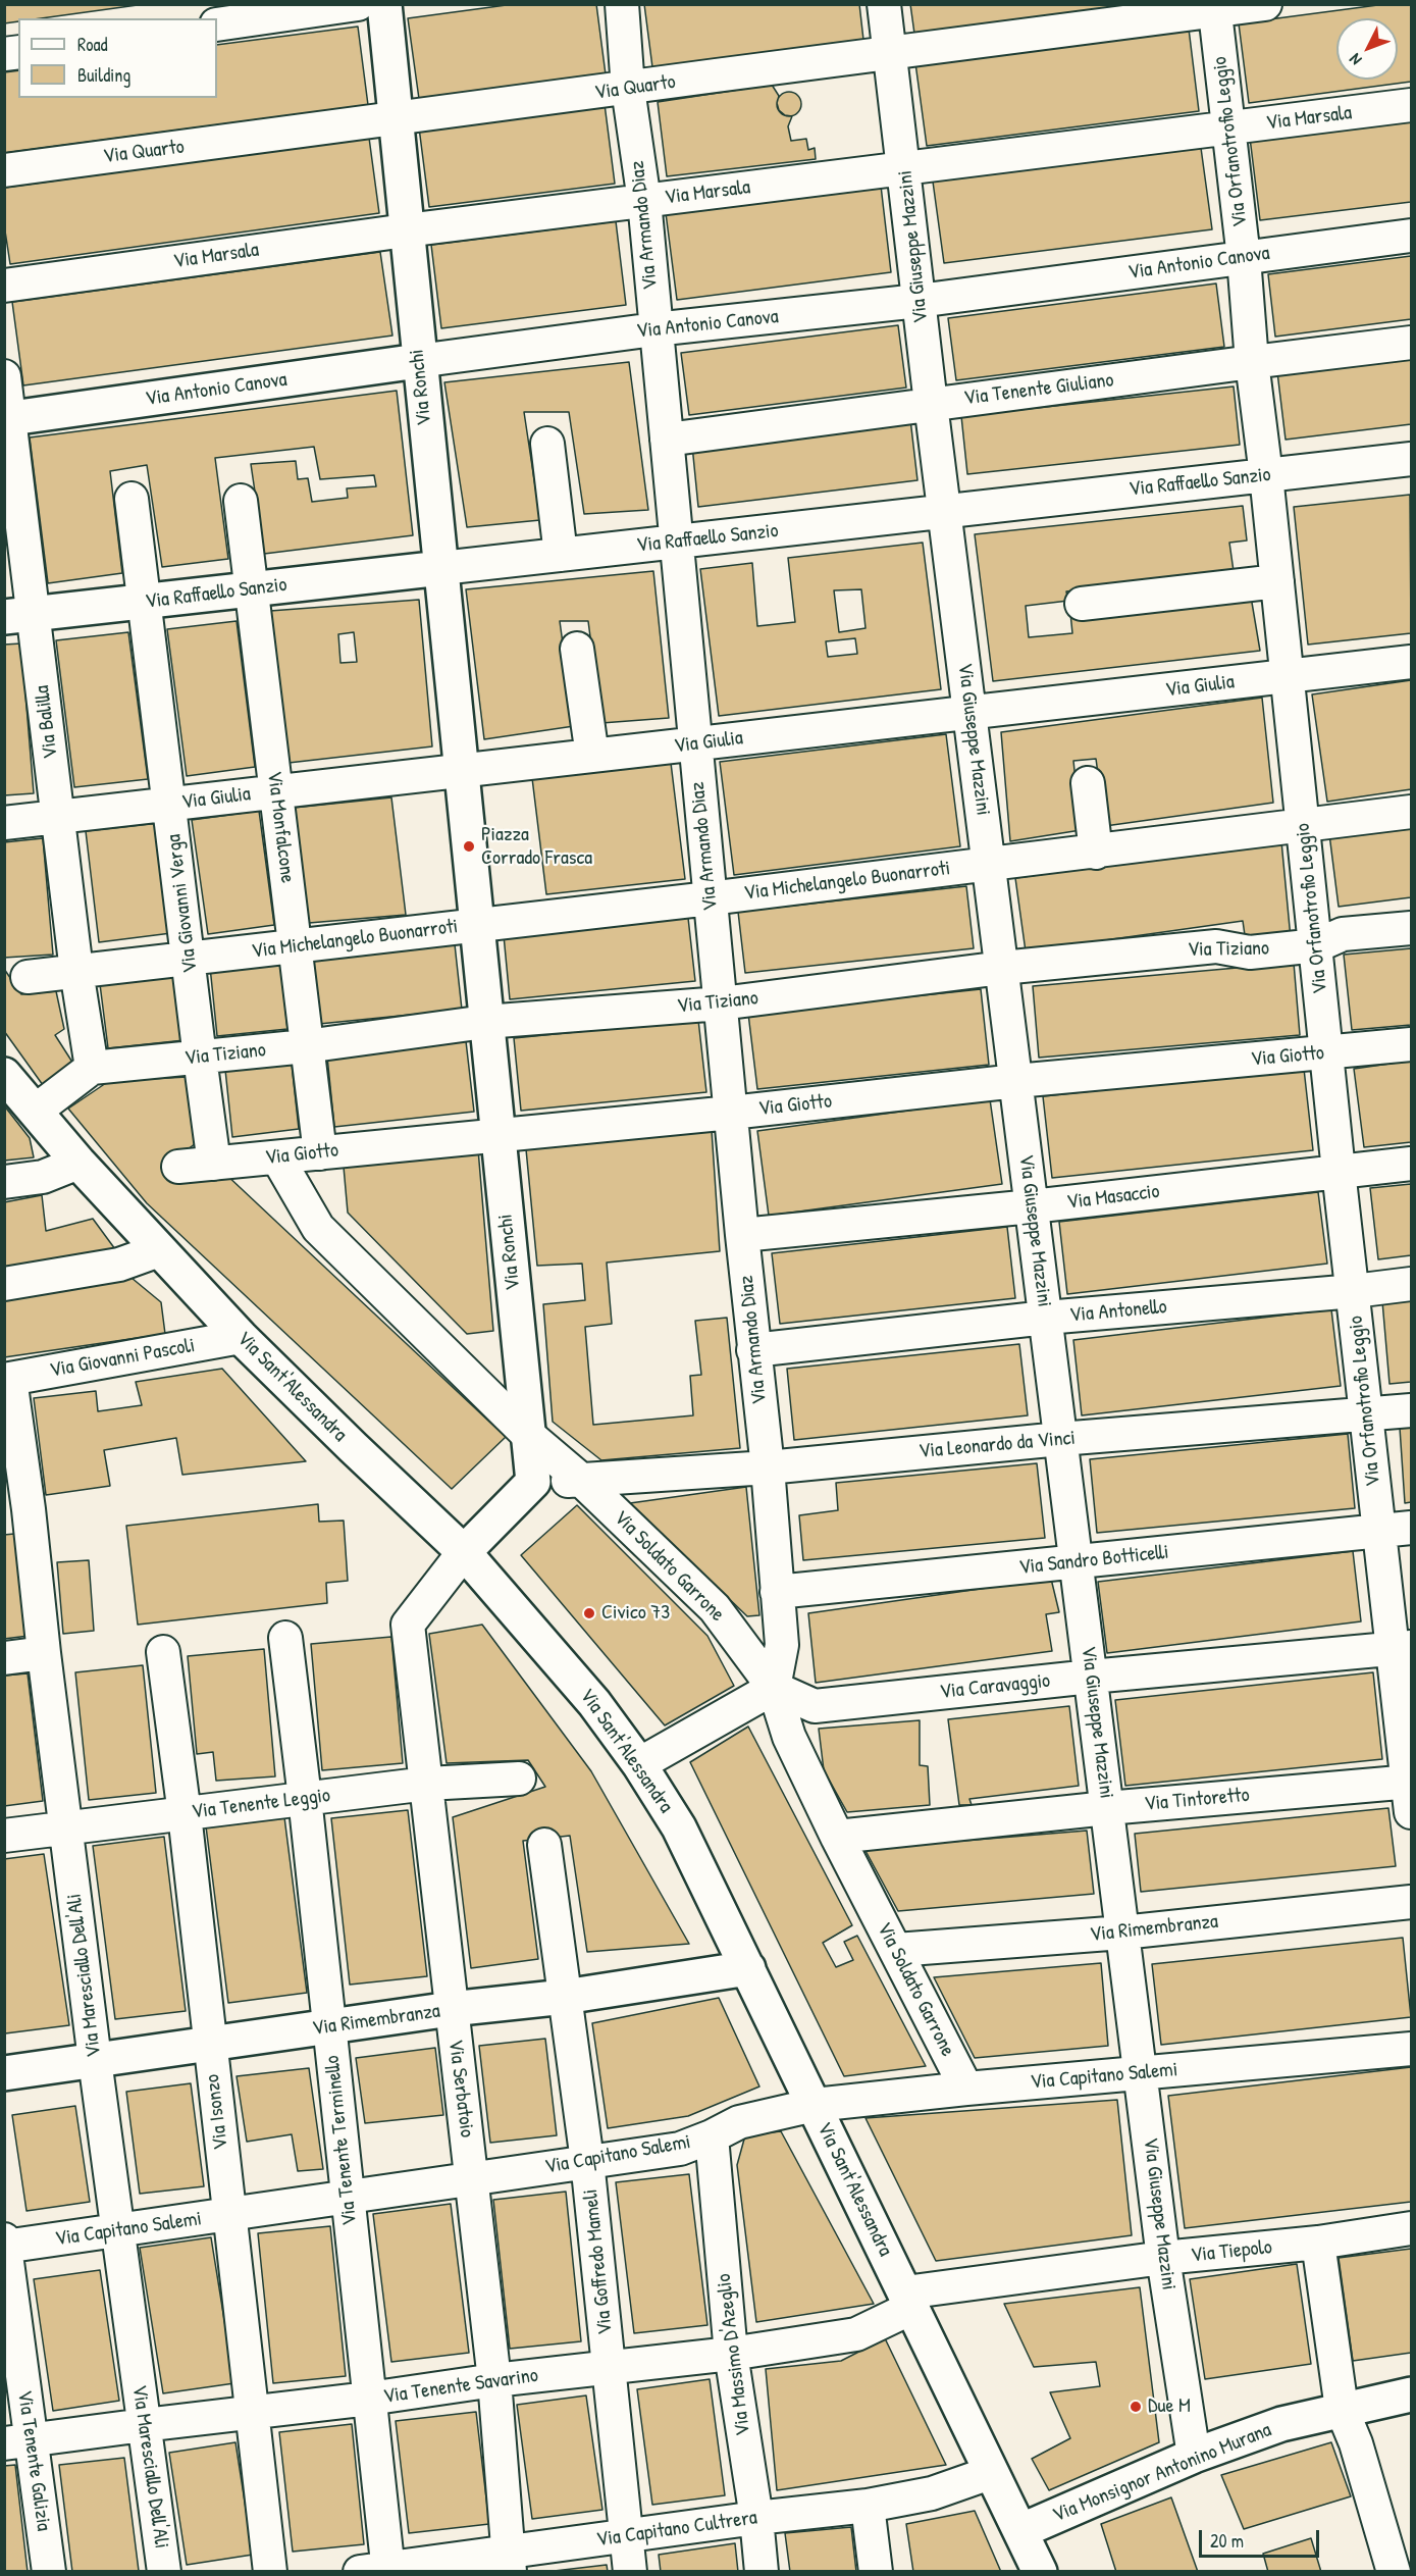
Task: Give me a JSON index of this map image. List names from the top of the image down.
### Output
{
  "streets": {
    "street": [
      "Via Quarto",
      "Via Marsala",
      "Via Orfanotrofio Leggio",
      "Via Armando Diaz",
      "Via Giuseppe Mazzini",
      "Via Antonio Canova",
      "Via Ronchi",
      "Via Tenente Giuliano",
      "Via Raffaello Sanzio",
      "Via Giulia",
      "Via Balilla",
      "Via Monfalcone",
      "Via Michelangelo Buonarroti",
      "Via Giovanni Verga",
      "Via Tiziano",
      "Via Giotto",
      "Via Masaccio",
      "Via Antonello",
      "Via Giovanni Pascoli",
      "Via Sant'Alessandra",
      "Via Leonardo da Vinci",
      "Via Sandro Botticelli",
      "Via Soldato Garrone",
      "Via Caravaggio",
      "Via Tintoretto",
      "Via Tenente Leggio",
      "Via Rimembranza",
      "Via Maresciallo Dell'Ali",
      "Via Capitano Salemi",
      "Via Serbatoio",
      "Via Isonzo",
      "Via Tenente Terminello",
      "Via Tiepolo",
      "Via Goffredo Mameli",
      "Via Massimo D'Azeglio",
      "Via Tenente Savarino",
      "Via Tenente Galizia",
      "Via Monsignor Antonino Murana",
      "Via Capitano Cultrera"
    ]
  },
  "crossings": [
    ["Via Quarto", "Via Orfanotrofio Leggio"],
    ["Via Quarto", "Via Armando Diaz"],
    ["Via Quarto", "Via Giuseppe Mazzini"],
    ["Via Quarto", "Via Ronchi"],
    ["Via Marsala", "Via Orfanotrofio Leggio"],
    ["Via Marsala", "Via Armando Diaz"],
    ["Via Marsala", "Via Giuseppe Mazzini"],
    ["Via Marsala", "Via Ronchi"],
    ["Via Orfanotrofio Leggio", "Via Antonio Canova"],
    ["Via Orfanotrofio Leggio", "Via Tenente Giuliano"],
    ["Via Orfanotrofio Leggio", "Via Raffaello Sanzio"],
    ["Via Orfanotrofio Leggio", "Via Giulia"],
    ["Via Orfanotrofio Leggio", "Via Michelangelo Buonarroti"],
    ["Via Orfanotrofio Leggio", "Via Tiziano"],
    ["Via Orfanotrofio Leggio", "Via Giotto"],
    ["Via Orfanotrofio Leggio", "Via Masaccio"],
    ["Via Orfanotrofio Leggio", "Via Antonello"],
    ["Via Orfanotrofio Leggio", "Via Leonardo da Vinci"],
    ["Via Orfanotrofio Leggio", "Via Sandro Botticelli"],
    ["Via Orfanotrofio Leggio", "Via Caravaggio"],
    ["Via Orfanotrofio Leggio", "Via Tintoretto"],
    ["Via Armando Diaz", "Via Antonio Canova"],
    ["Via Armando Diaz", "Via Tenente Giuliano"],
    ["Via Armando Diaz", "Via Raffaello Sanzio"],
    ["Via Armando Diaz", "Via Giulia"],
    ["Via Armando Diaz", "Via Michelangelo Buonarroti"],
    ["Via Armando Diaz", "Via Tiziano"],
    ["Via Armando Diaz", "Via Giotto"],
    ["Via Armando Diaz", "Via Masaccio"],
    ["Via Armando Diaz", "Via Antonello"],
    ["Via Armando Diaz", "Via Leonardo da Vinci"],
    ["Via Armando Diaz", "Via Sandro Botticelli"],
    ["Via Armando Diaz", "Via Soldato Garrone"],
    ["Via Armando Diaz", "Via Caravaggio"],
    ["Via Giuseppe Mazzini", "Via Antonio Canova"],
    ["Via Giuseppe Mazzini", "Via Tenente Giuliano"],
    ["Via Giuseppe Mazzini", "Via Raffaello Sanzio"],
    ["Via Giuseppe Mazzini", "Via Giulia"],
    ["Via Giuseppe Mazzini", "Via Michelangelo Buonarroti"],
    ["Via Giuseppe Mazzini", "Via Tiziano"],
    ["Via Giuseppe Mazzini", "Via Giotto"],
    ["Via Giuseppe Mazzini", "Via Masaccio"],
    ["Via Giuseppe Mazzini", "Via Antonello"],
    ["Via Giuseppe Mazzini", "Via Leonardo da Vinci"],
    ["Via Giuseppe Mazzini", "Via Sandro Botticelli"],
    ["Via Giuseppe Mazzini", "Via Caravaggio"],
    ["Via Giuseppe Mazzini", "Via Tintoretto"],
    ["Via Giuseppe Mazzini", "Via Rimembranza"],
    ["Via Giuseppe Mazzini", "Via Capitano Salemi"],
    ["Via Giuseppe Mazzini", "Via Tiepolo"],
    ["Via Giuseppe Mazzini", "Via Monsignor Antonino Murana"],
    ["Via Antonio Canova", "Via Ronchi"],
    ["Via Antonio Canova", "Via Balilla"],
    ["Via Ronchi", "Via Raffaello Sanzio"],
    ["Via Ronchi", "Via Giulia"],
    ["Via Ronchi", "Via Michelangelo Buonarroti"],
    ["Via Ronchi", "Via Tiziano"],
    ["Via Ronchi", "Via Giotto"],
    ["Via Ronchi", "Via Leonardo da Vinci"],
    ["Via Ronchi", "Via Soldato Garrone"],
    ["Via Raffaello Sanzio", "Via Balilla"],
    ["Via Raffaello Sanzio", "Via Monfalcone"],
    ["Via Raffaello Sanzio", "Via Giovanni Verga"],
    ["Via Giulia", "Via Balilla"],
    ["Via Giulia", "Via Monfalcone"],
    ["Via Giulia", "Via Giovanni Verga"],
    ["Via Balilla", "Via Michelangelo Buonarroti"],
    ["Via Balilla", "Via Tiziano"],
    ["Via Monfalcone", "Via Michelangelo Buonarroti"],
    ["Via Monfalcone", "Via Tiziano"],
    ["Via Monfalcone", "Via Giotto"],
    ["Via Michelangelo Buonarroti", "Via Giovanni Verga"],
    ["Via Giovanni Verga", "Via Tiziano"],
    ["Via Giovanni Verga", "Via Giotto"],
    ["Via Giotto", "Via Soldato Garrone"],
    ["Via Giovanni Pascoli", "Via Sant'Alessandra"],
    ["Via Giovanni Pascoli", "Via Maresciallo Dell'Ali"],
    ["Via Sant'Alessandra", "Via Rimembranza"],
    ["Via Sant'Alessandra", "Via Capitano Salemi"],
    ["Via Sant'Alessandra", "Via Serbatoio"],
    ["Via Sant'Alessandra", "Via Tiepolo"],
    ["Via Sant'Alessandra", "Via Tenente Savarino"],
    ["Via Sant'Alessandra", "Via Monsignor Antonino Murana"],
    ["Via Sant'Alessandra", "Via Capitano Cultrera"],
    ["Via Leonardo da Vinci", "Via Soldato Garrone"],
    ["Via Soldato Garrone", "Via Caravaggio"],
    ["Via Soldato Garrone", "Via Tintoretto"],
    ["Via Soldato Garrone", "Via Rimembranza"],
    ["Via Soldato Garrone", "Via Capitano Salemi"],
    ["Via Tenente Leggio", "Via Maresciallo Dell'Ali"],
    ["Via Tenente Leggio", "Via Serbatoio"],
    ["Via Tenente Leggio", "Via Isonzo"],
    ["Via Tenente Leggio", "Via Tenente Terminello"],
    ["Via Rimembranza", "Via Maresciallo Dell'Ali"],
    ["Via Rimembranza", "Via Serbatoio"],
    ["Via Rimembranza", "Via Isonzo"],
    ["Via Rimembranza", "Via Tenente Terminello"],
    ["Via Rimembranza", "Via Goffredo Mameli"],
    ["Via Maresciallo Dell'Ali", "Via Capitano Salemi"],
    ["Via Maresciallo Dell'Ali", "Via Tenente Savarino"],
    ["Via Capitano Salemi", "Via Serbatoio"],
    ["Via Capitano Salemi", "Via Isonzo"],
    ["Via Capitano Salemi", "Via Tenente Terminello"],
    ["Via Capitano Salemi", "Via Goffredo Mameli"],
    ["Via Capitano Salemi", "Via Massimo D'Azeglio"],
    ["Via Capitano Salemi", "Via Tenente Galizia"],
    ["Via Serbatoio", "Via Tenente Savarino"],
    ["Via Serbatoio", "Via Capitano Cultrera"],
    ["Via Isonzo", "Via Tenente Savarino"],
    ["Via Tenente Terminello", "Via Tenente Savarino"],
    ["Via Tenente Terminello", "Via Capitano Cultrera"],
    ["Via Tiepolo", "Via Tenente Savarino"],
    ["Via Goffredo Mameli", "Via Tenente Savarino"],
    ["Via Goffredo Mameli", "Via Capitano Cultrera"],
    ["Via Massimo D'Azeglio", "Via Tenente Savarino"],
    ["Via Massimo D'Azeglio", "Via Capitano Cultrera"],
    ["Via Tenente Savarino", "Via Tenente Galizia"]
  ],
  "places": ["Piazza Corrado Frasca", "Civico 73", "Due M"],
  "legend": ["Road", "Building"],
  "scale_bar": "20 m",
  "north": "bottom left"
}
